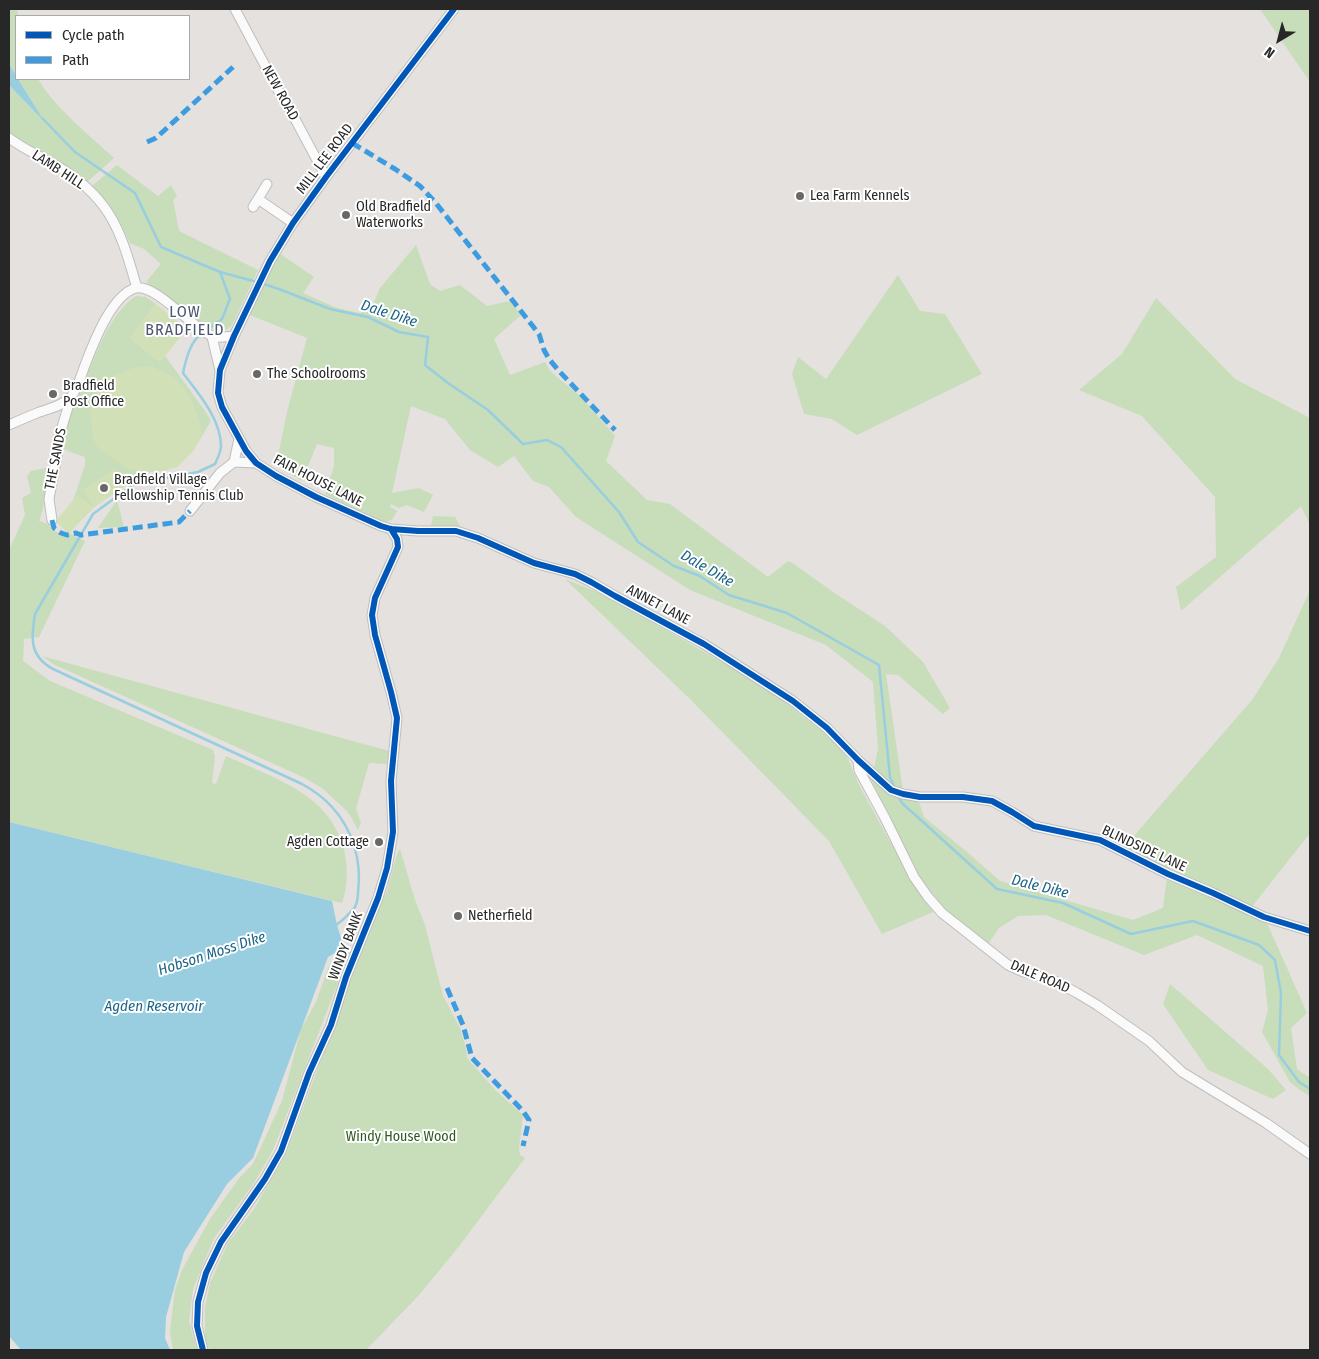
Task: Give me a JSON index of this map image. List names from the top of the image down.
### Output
{
  "streets": {
    "street": [
      "NEW ROAD",
      "MILL LEE ROAD",
      "LAMB HILL",
      "THE SANDS",
      "FAIR HOUSE LANE",
      "ANNET LANE",
      "BLINDSIDE LANE",
      "WINDY BANK",
      "DALE ROAD"
    ]
  },
  "crossings": [
    ["NEW ROAD", "MILL LEE ROAD"],
    ["MILL LEE ROAD", "FAIR HOUSE LANE"],
    ["LAMB HILL", "THE SANDS"],
    ["FAIR HOUSE LANE", "ANNET LANE"],
    ["FAIR HOUSE LANE", "WINDY BANK"],
    ["ANNET LANE", "BLINDSIDE LANE"],
    ["ANNET LANE", "WINDY BANK"],
    ["ANNET LANE", "DALE ROAD"],
    ["BLINDSIDE LANE", "DALE ROAD"]
  ],
  "districts": ["LOW BRADFIELD"],
  "water": ["Dale Dike", "Hobson Moss Dike", "Agden Reservoir"],
  "parks": ["Windy House Wood"],
  "places": [
    "Lea Farm Kennels",
    "Old Bradfield Waterworks",
    "The Schoolrooms",
    "Bradfield Post Office",
    "Bradfield Village Fellowship Tennis Club",
    "Agden Cottage",
    "Netherfield"
  ],
  "legend": ["Cycle path", "Path"],
  "north": "bottom left"
}
